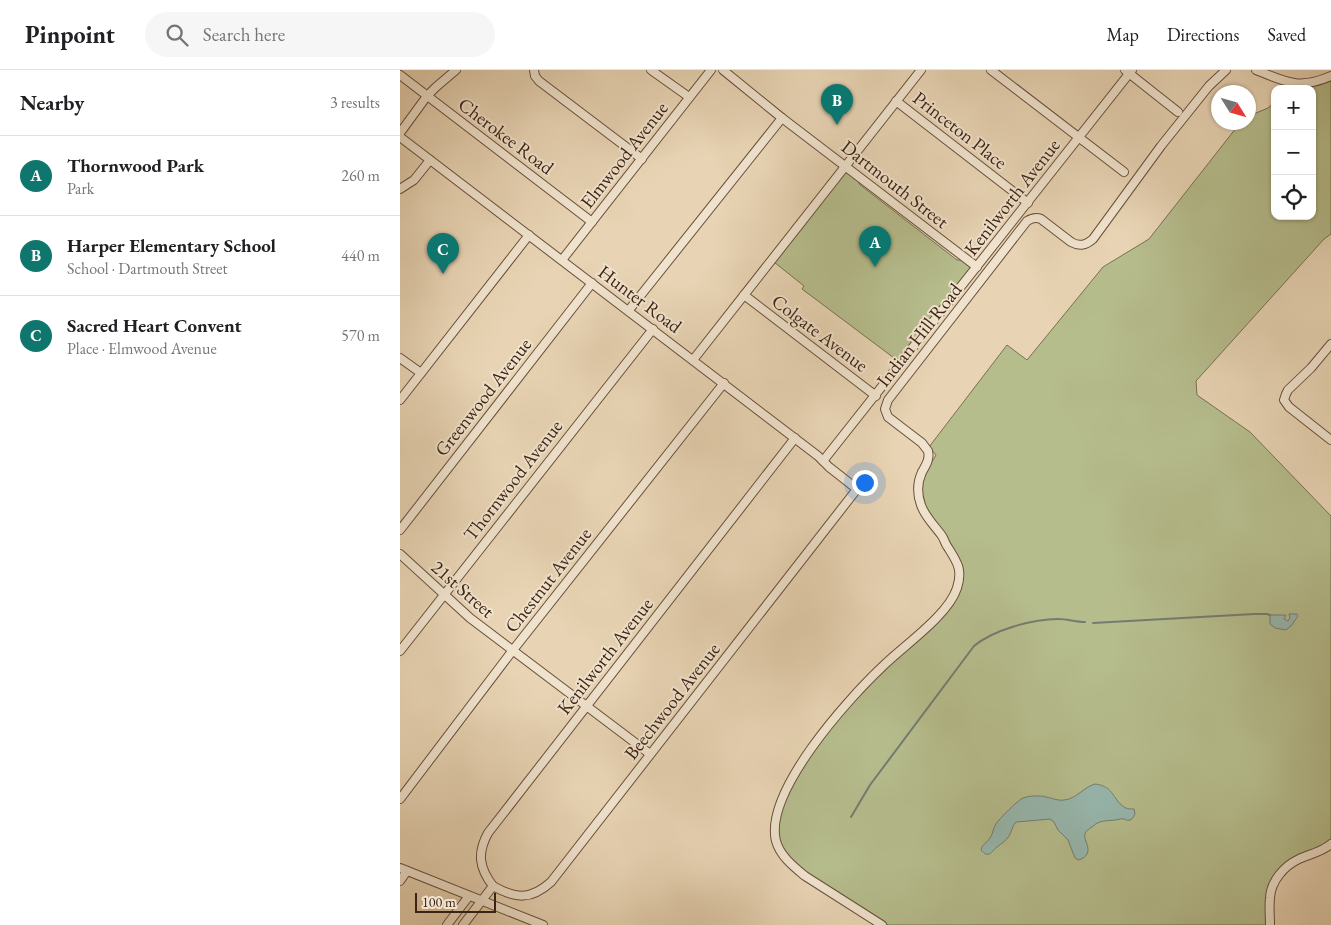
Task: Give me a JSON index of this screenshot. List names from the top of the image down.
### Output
{
  "streets": {
    "street": [
      "Princeton Place",
      "Cherokee Road",
      "Elmwood Avenue",
      "Dartmouth Street",
      "Kenilworth Avenue",
      "Hunter Road",
      "Colgate Avenue",
      "Indian Hill Road",
      "Greenwood Avenue",
      "Thornwood Avenue",
      "Chestnut Avenue",
      "21st Street",
      "Beechwood Avenue"
    ]
  },
  "crossings": [
    ["Princeton Place", "Kenilworth Avenue"],
    ["Cherokee Road", "Elmwood Avenue"],
    ["Elmwood Avenue", "Hunter Road"],
    ["Dartmouth Street", "Kenilworth Avenue"],
    ["Kenilworth Avenue", "Hunter Road"],
    ["Kenilworth Avenue", "Colgate Avenue"],
    ["Kenilworth Avenue", "21st Street"],
    ["Kenilworth Avenue", "Beechwood Avenue"],
    ["Hunter Road", "Greenwood Avenue"],
    ["Hunter Road", "Thornwood Avenue"],
    ["Hunter Road", "Chestnut Avenue"],
    ["Hunter Road", "Beechwood Avenue"],
    ["Thornwood Avenue", "21st Street"],
    ["Chestnut Avenue", "21st Street"],
    ["21st Street", "Beechwood Avenue"]
  ],
  "scale_bar": "100 m",
  "north": "bottom right",
  "page": {
    "header": "Pinpoint",
    "search": "Search here",
    "nav": ["Map", "Directions", "Saved"],
    "heading": ["Nearby", "3 results"],
    "pins": ["B", "A", "C"],
    "map_buttons": ["+", "−"],
    "list": [
      {
        "mark": "A",
        "name": "Thornwood Park",
        "note": "Park",
        "value": "260 m"
      },
      {
        "mark": "B",
        "name": "Harper Elementary School",
        "note": "School · Dartmouth Street",
        "value": "440 m"
      },
      {
        "mark": "C",
        "name": "Sacred Heart Convent",
        "note": "Place · Elmwood Avenue",
        "value": "570 m"
      }
    ],
    "scale": "100 m"
  }
}
